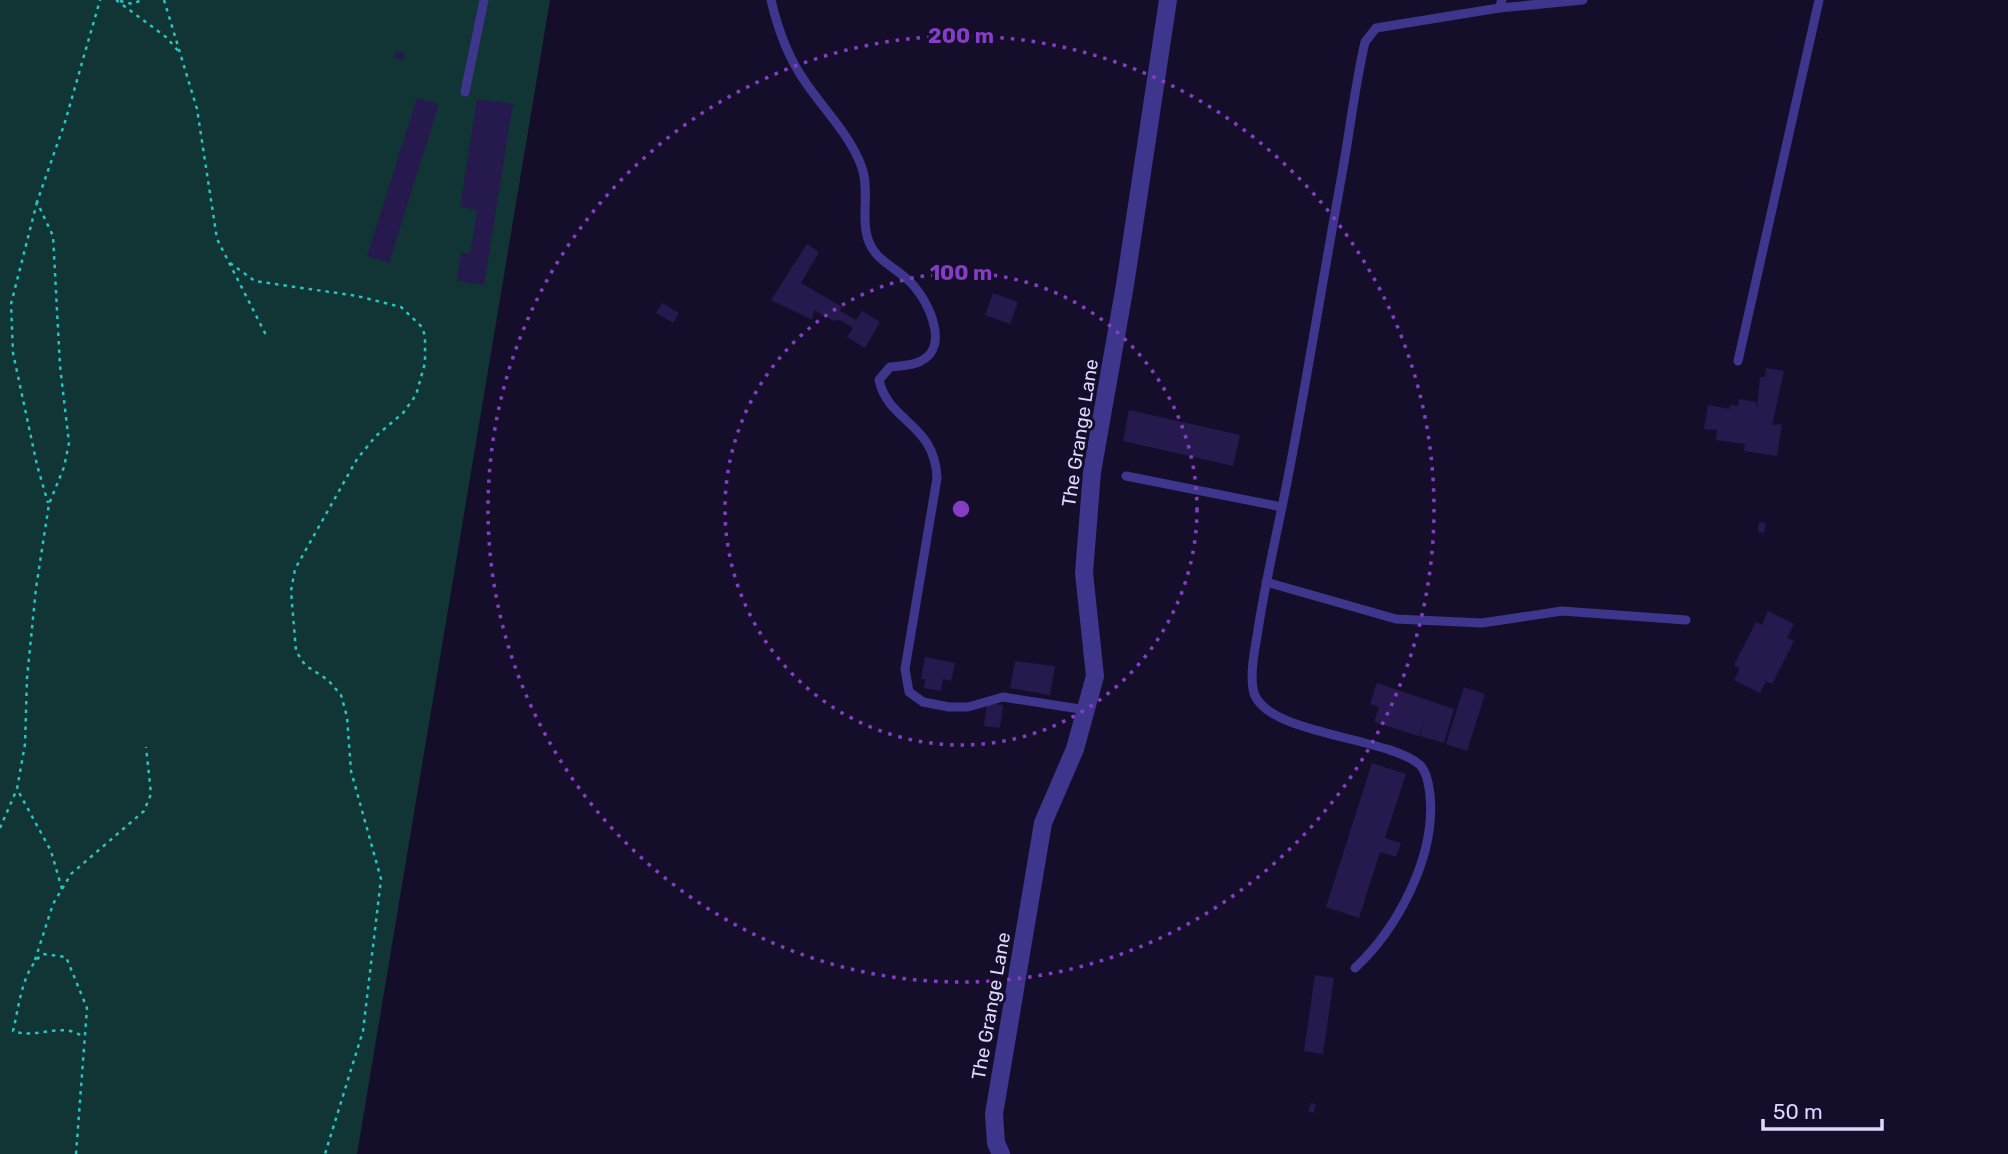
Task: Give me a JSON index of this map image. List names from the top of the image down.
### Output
{
  "streets": {
    "street": ["The Grange Lane"]
  },
  "scale_bar": "50 m",
  "rings": ["200 m", "100 m"]
}
